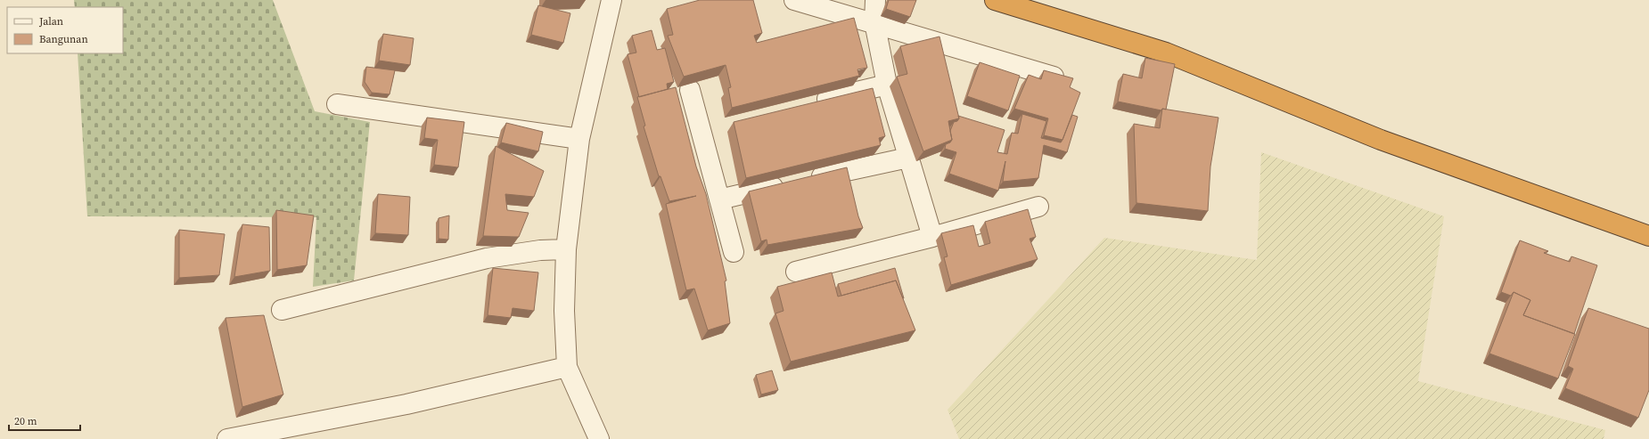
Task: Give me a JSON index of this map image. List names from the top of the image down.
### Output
{
  "legend": ["Jalan", "Bangunan"],
  "scale_bar": "20 m"
}
